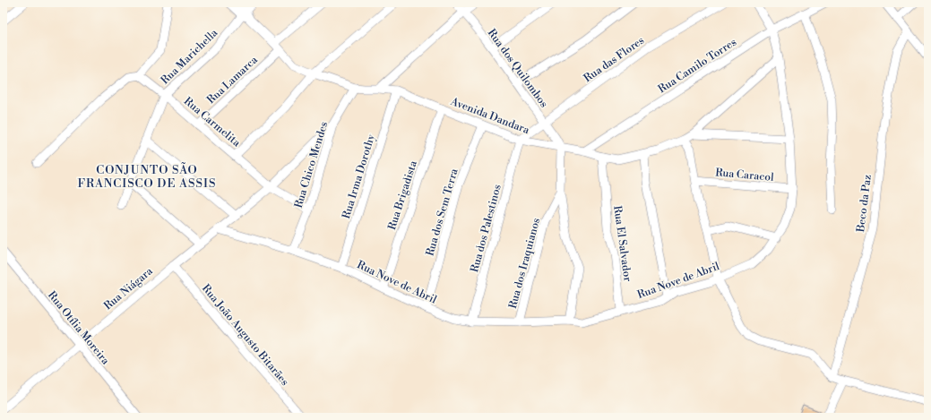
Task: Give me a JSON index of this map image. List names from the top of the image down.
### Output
{
  "streets": {
    "street": [
      "Rua Marichella",
      "Rua das Flores",
      "Rua Camilo Torres",
      "Rua dos Quilombos",
      "Rua Lamarca",
      "Avenida Dandara",
      "Rua Carmelita",
      "Rua Chico Mendes",
      "Rua Caracol",
      "Rua Irma Dorothy",
      "Rua Brigadista",
      "Beco da Paz",
      "Rua dos Sem Terra",
      "Rua dos Palestinos",
      "Rua El Salvador",
      "Rua dos Iraquianos",
      "Rua Nove de Abril",
      "Rua Niágara",
      "Rua Otília Moreira",
      "Rua João Augusto Bitarães"
    ]
  },
  "crossings": [
    ["Rua Marichella", "Avenida Dandara"],
    ["Rua Marichella", "Rua Carmelita"],
    ["Rua das Flores", "Rua dos Quilombos"],
    ["Rua das Flores", "Avenida Dandara"],
    ["Rua das Flores", "Rua dos Palestinos"],
    ["Rua Camilo Torres", "Avenida Dandara"],
    ["Rua Camilo Torres", "Rua Nove de Abril"],
    ["Rua dos Quilombos", "Avenida Dandara"],
    ["Rua dos Quilombos", "Rua dos Iraquianos"],
    ["Rua Lamarca", "Avenida Dandara"],
    ["Rua Lamarca", "Rua Carmelita"],
    ["Avenida Dandara", "Rua Chico Mendes"],
    ["Avenida Dandara", "Rua Irma Dorothy"],
    ["Avenida Dandara", "Rua Brigadista"],
    ["Avenida Dandara", "Rua dos Sem Terra"],
    ["Avenida Dandara", "Rua dos Palestinos"],
    ["Avenida Dandara", "Rua El Salvador"],
    ["Avenida Dandara", "Rua dos Iraquianos"],
    ["Avenida Dandara", "Rua Nove de Abril"],
    ["Rua Carmelita", "Rua Chico Mendes"],
    ["Rua Carmelita", "Rua Niágara"],
    ["Rua Chico Mendes", "Rua Nove de Abril"],
    ["Rua Chico Mendes", "Rua Niágara"],
    ["Rua Caracol", "Rua Nove de Abril"],
    ["Rua Irma Dorothy", "Rua Nove de Abril"],
    ["Rua Brigadista", "Rua Nove de Abril"],
    ["Rua dos Sem Terra", "Rua Nove de Abril"],
    ["Rua dos Palestinos", "Rua Nove de Abril"],
    ["Rua El Salvador", "Rua Nove de Abril"],
    ["Rua dos Iraquianos", "Rua Nove de Abril"],
    ["Rua Nove de Abril", "Rua Niágara"],
    ["Rua Niágara", "Rua Otília Moreira"],
    ["Rua Niágara", "Rua João Augusto Bitarães"]
  ],
  "districts": ["CONJUNTO SÃO FRANCISCO DE ASSIS"]
}
